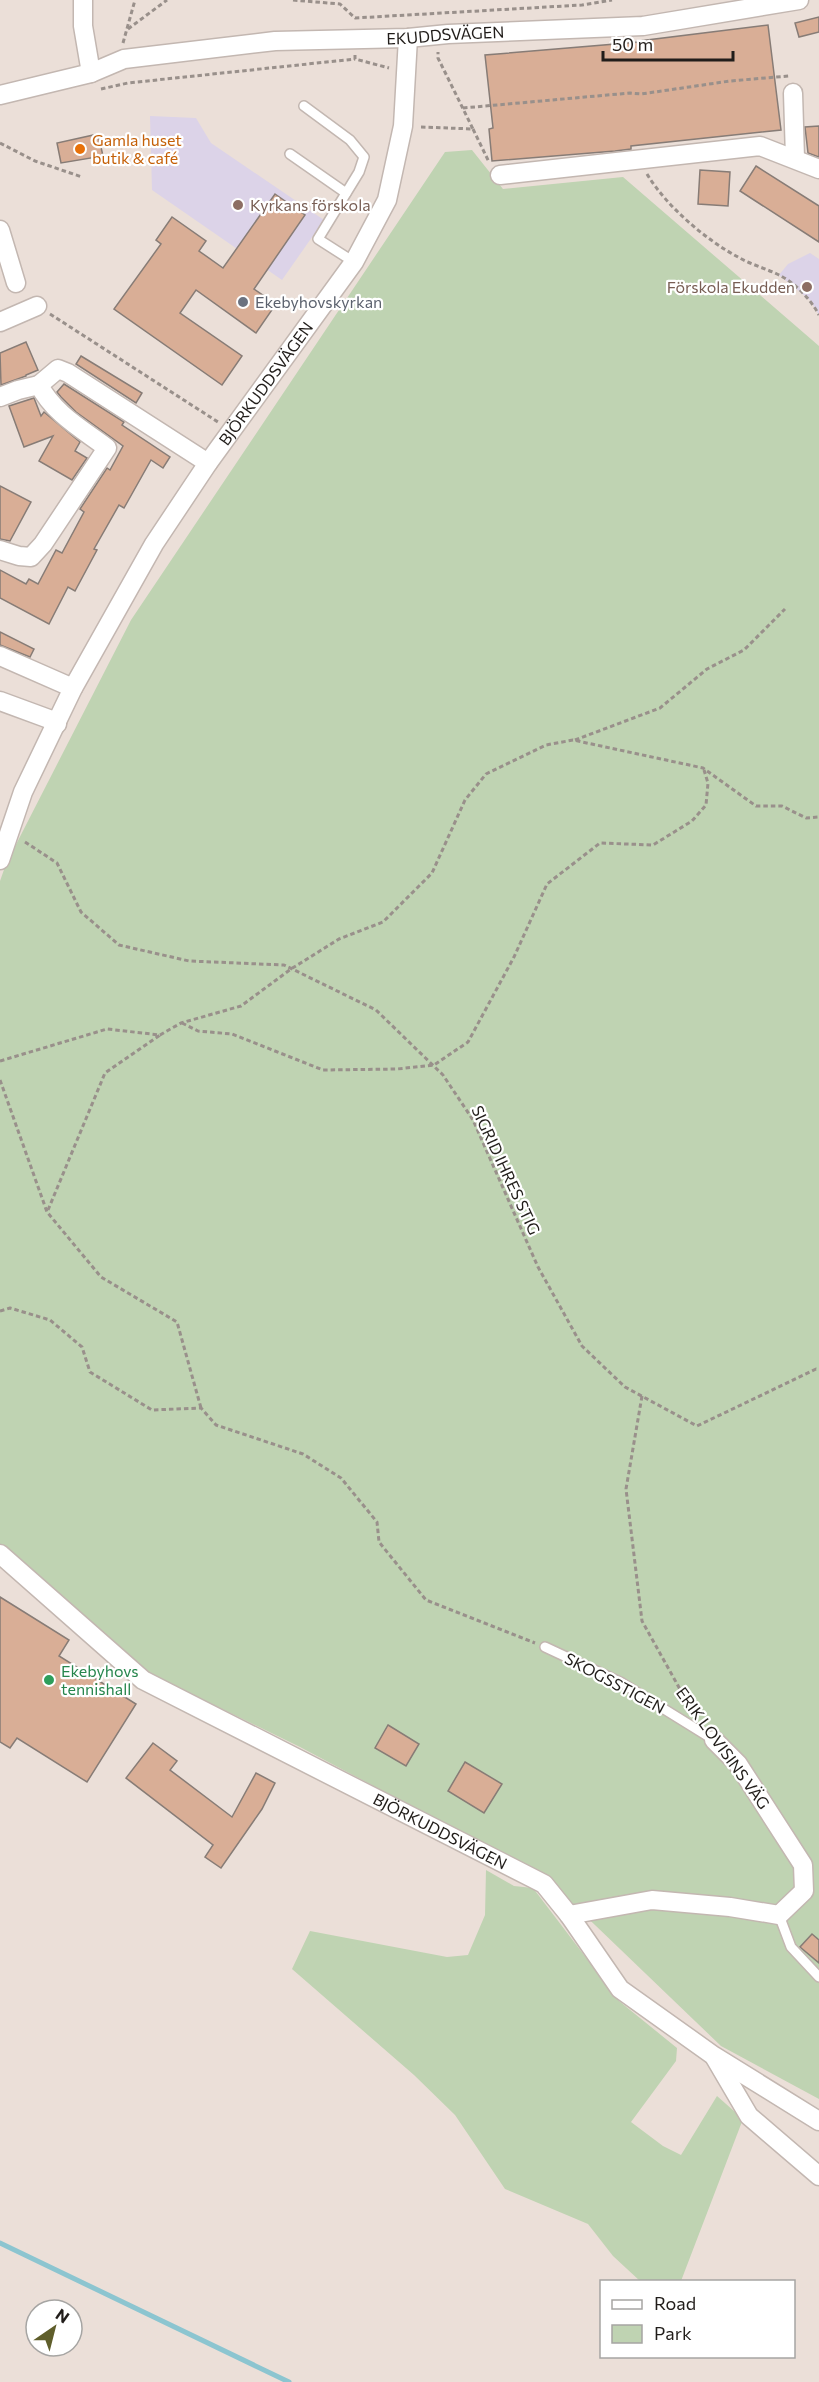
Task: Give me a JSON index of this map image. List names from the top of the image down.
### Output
{
  "streets": {
    "street": ["EKUDDSVÄGEN", "BJÖRKUDDSVÄGEN", "ERIK LOVISINS VÄG"],
    "lane": ["SKOGSSTIGEN"],
    "path": ["SIGRID IHRES STIG"]
  },
  "crossings": [
    ["EKUDDSVÄGEN", "BJÖRKUDDSVÄGEN"],
    ["BJÖRKUDDSVÄGEN", "SIGRID IHRES STIG"],
    ["SIGRID IHRES STIG", "ERIK LOVISINS VÄG"],
    ["SKOGSSTIGEN", "ERIK LOVISINS VÄG"]
  ],
  "places": [
    "Gamla huset butik & café",
    "Kyrkans förskola",
    "Förskola Ekudden",
    "Ekebyhovskyrkan",
    "Ekebyhovs tennishall"
  ],
  "legend": ["Road", "Park"],
  "scale_bar": "50 m",
  "north": "top right"
}
